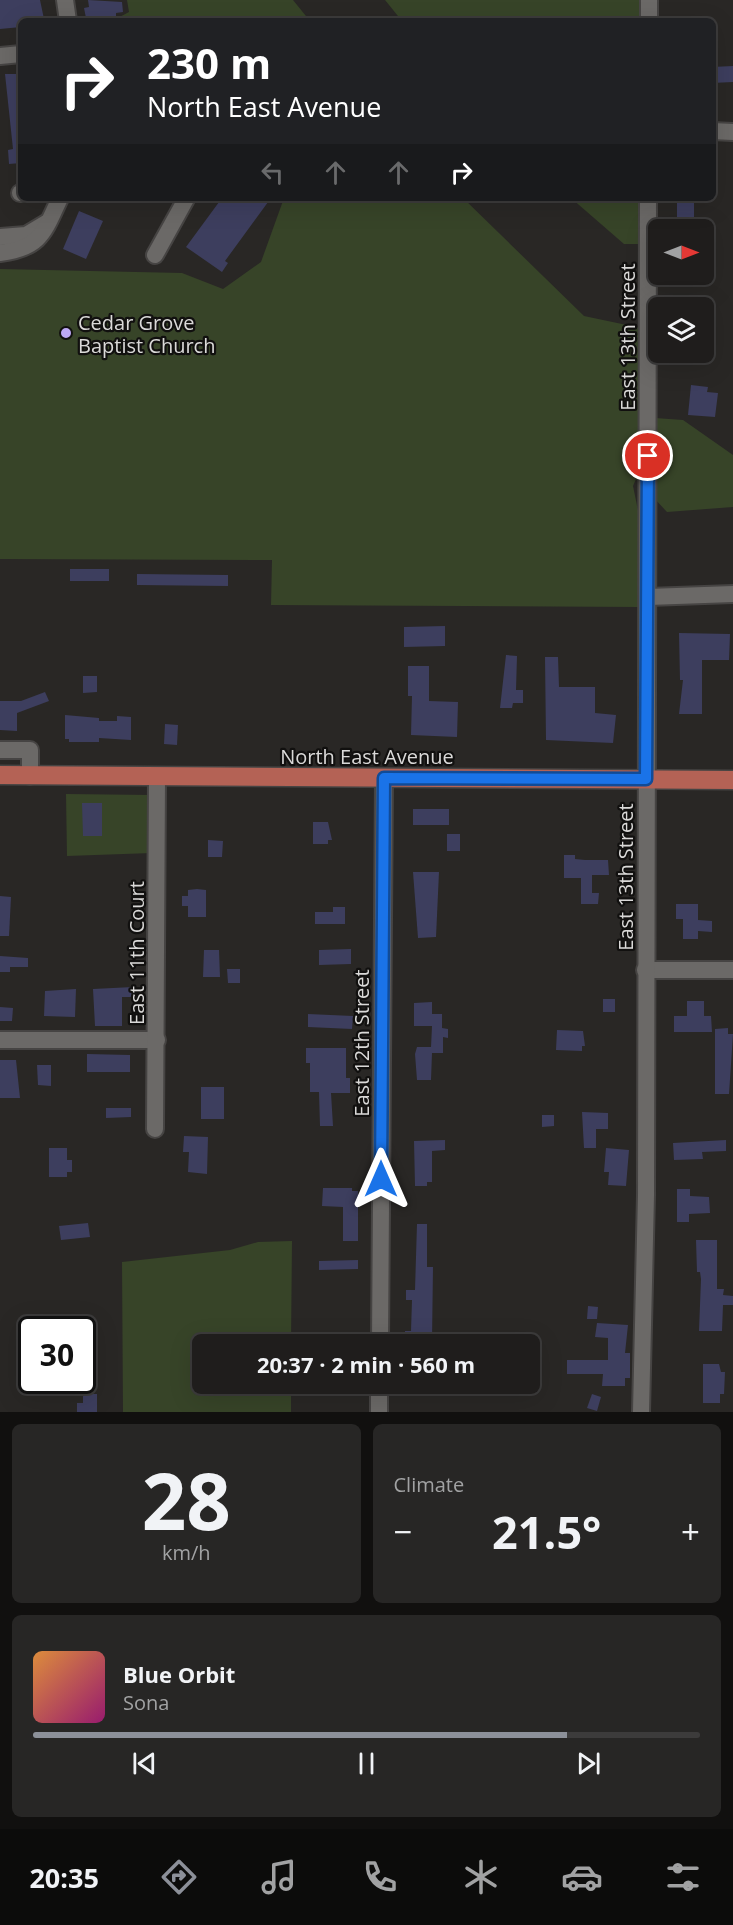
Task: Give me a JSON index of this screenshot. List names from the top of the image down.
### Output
{
  "streets": {
    "main road": ["North East Avenue"],
    "street": ["East 13th Street", "East 11th Court", "East 12th Street"]
  },
  "crossings": [
    ["East 13th Street", "North East Avenue"],
    ["North East Avenue", "East 11th Court"],
    ["North East Avenue", "East 12th Street"]
  ],
  "places": ["Cedar Grove Baptist Church"],
  "north": "right",
  "page": {
    "turn": ["230 m", "North East Avenue"],
    "limit": "30",
    "trip": "20:37 · 2 min · 560 m",
    "tile": [
      ["28", "km/h"],
      "Climate"
    ],
    "heat": ["−", "21.5°", "+"],
    "song": ["Blue Orbit", "Sona"],
    "tabs": "20:35"
  }
}
